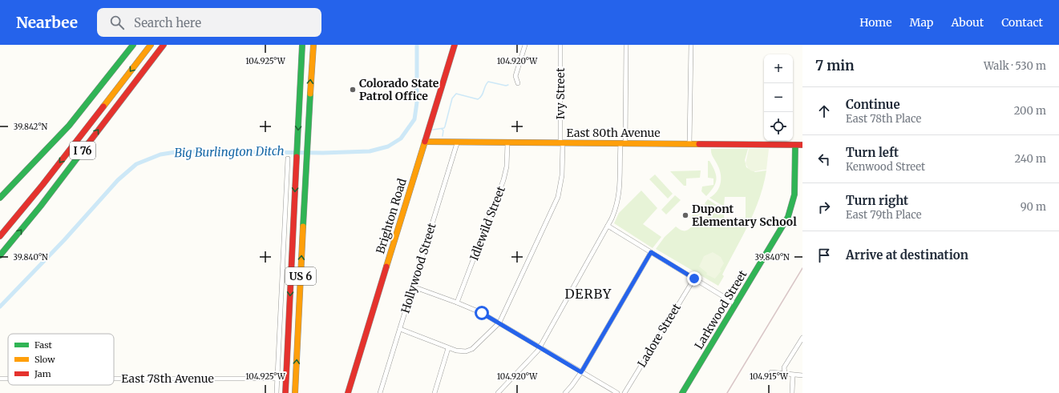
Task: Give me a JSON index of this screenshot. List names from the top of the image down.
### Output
{
  "streets": {
    "main road": [
      "East 80th Avenue",
      "I 76",
      "Brighton Road",
      "US 6",
      "Larkwood Street"
    ],
    "street": [
      "Ivy Street",
      "Idlewild Street",
      "Hollywood Street",
      "Ladore Street",
      "East 78th Avenue"
    ]
  },
  "crossings": [
    ["Ivy Street", "East 80th Avenue"],
    ["East 80th Avenue", "Brighton Road"],
    ["East 80th Avenue", "Idlewild Street"],
    ["East 80th Avenue", "Hollywood Street"],
    ["East 80th Avenue", "Larkwood Street"]
  ],
  "districts": ["DERBY"],
  "water": ["Big Burlington Ditch"],
  "places": ["Colorado State Patrol Office", "Dupont Elementary School"],
  "legend": ["Fast", "Slow", "Jam"],
  "page": {
    "header": "Nearbee",
    "search": "Search here",
    "nav": [
      "Home",
      "Map",
      "About",
      "Contact"
    ],
    "heading": ["7 min", "Walk · 530 m"],
    "map_buttons": ["+", "−"],
    "list": [
      ["Continue", "East 78th Place", "200 m"],
      ["Turn left", "Kenwood Street", "240 m"],
      ["Turn right", "East 79th Place", "90 m"],
      "Arrive at destination"
    ]
  },
  "coordinates": [
    "104.925°W",
    "104.920°W",
    "39.842°N",
    "39.840°N",
    "104.915°W"
  ]
}
